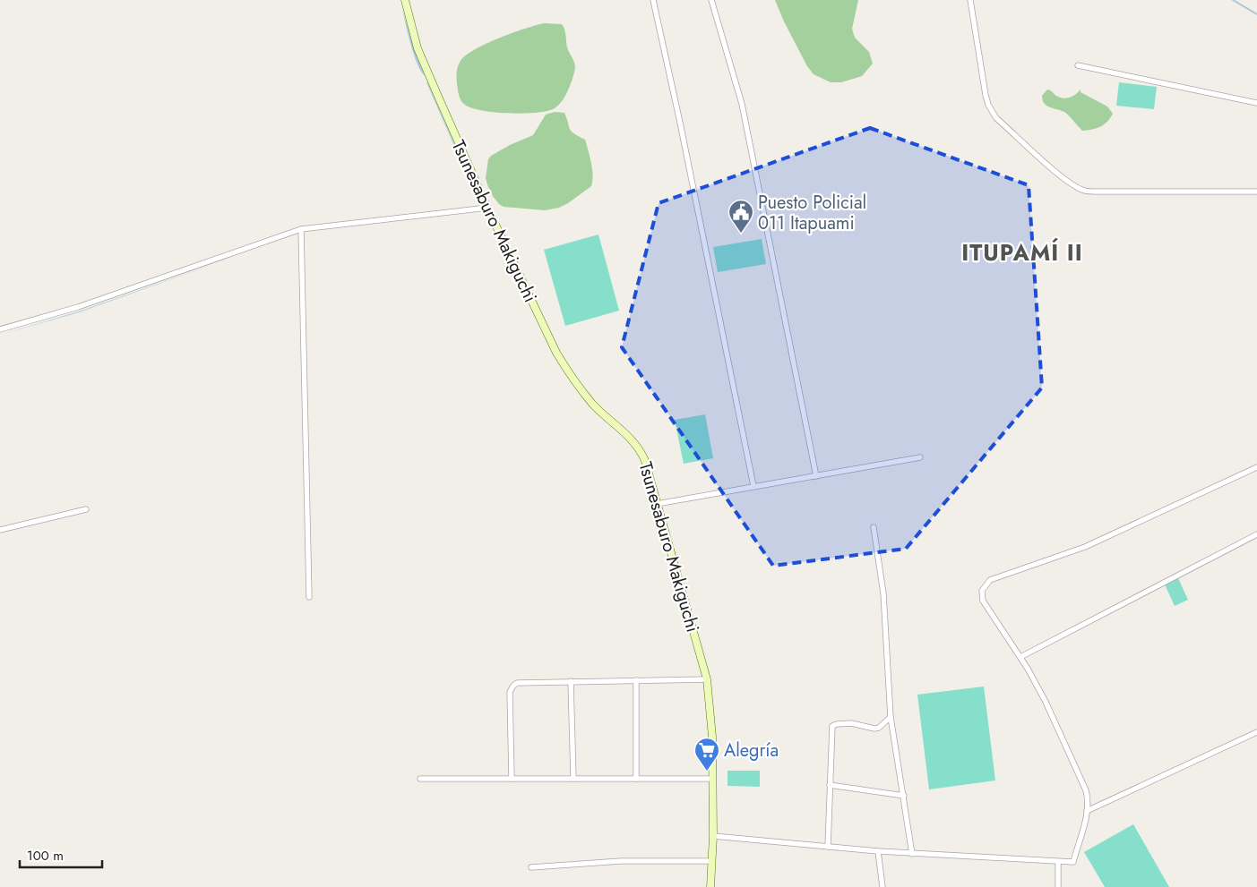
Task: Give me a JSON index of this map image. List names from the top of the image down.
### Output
{
  "streets": {
    "street": ["Tsunesaburo Makiguchi"]
  },
  "districts": ["ITUPAMÍ II"],
  "places": {
    "public building": ["Puesto Policial 011 Itapuami"],
    "supermarket": ["Alegría"]
  },
  "scale_bar": "100 m"
}
